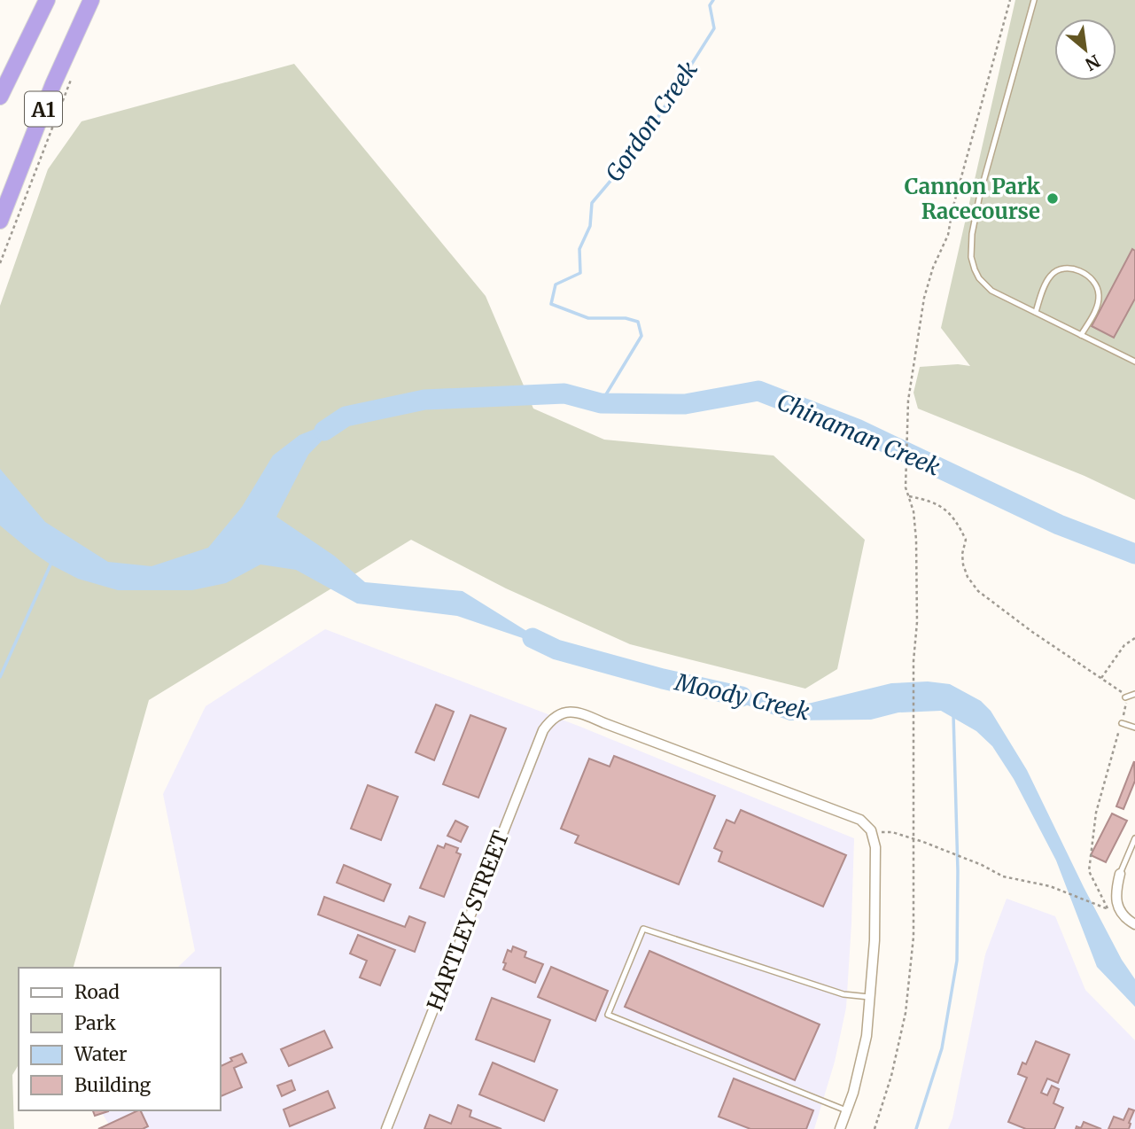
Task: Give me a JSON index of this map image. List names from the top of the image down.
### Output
{
  "streets": {
    "highway": ["A1"],
    "street": ["HARTLEY STREET"]
  },
  "water": ["Gordon Creek", "Chinaman Creek", "Moody Creek"],
  "places": ["Cannon Park Racecourse"],
  "legend": [
    "Road",
    "Park",
    "Water",
    "Building"
  ],
  "north": "bottom right"
}
